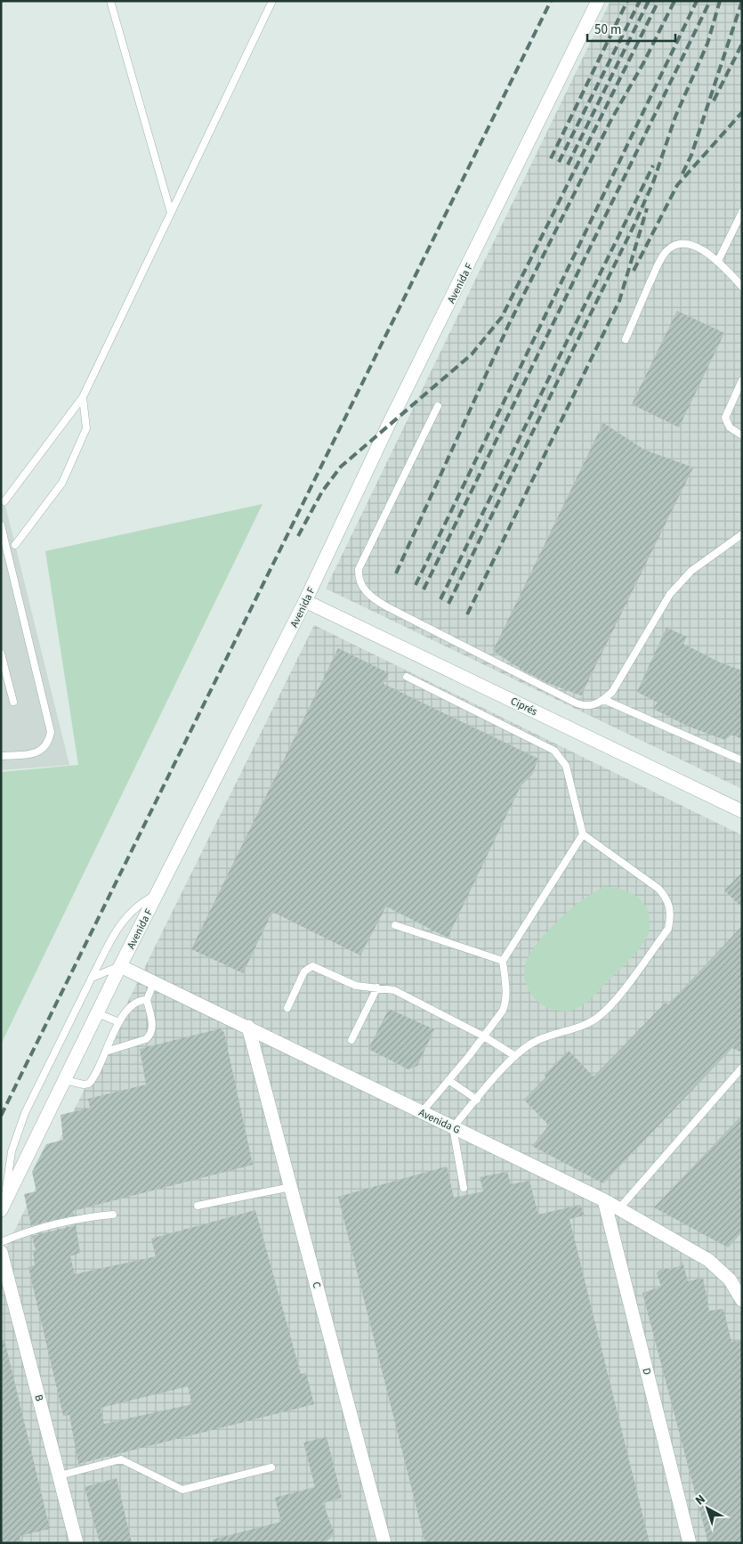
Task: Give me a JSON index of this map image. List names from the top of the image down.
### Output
{
  "streets": {
    "street": [
      "Avenida F",
      "Ciprés",
      "Avenida G",
      "C",
      "D",
      "B"
    ]
  },
  "crossings": [
    ["Avenida F", "Ciprés"],
    ["Avenida F", "Avenida G"],
    ["Avenida G", "C"],
    ["Avenida G", "D"]
  ],
  "scale_bar": "50 m",
  "north": "top left"
}
